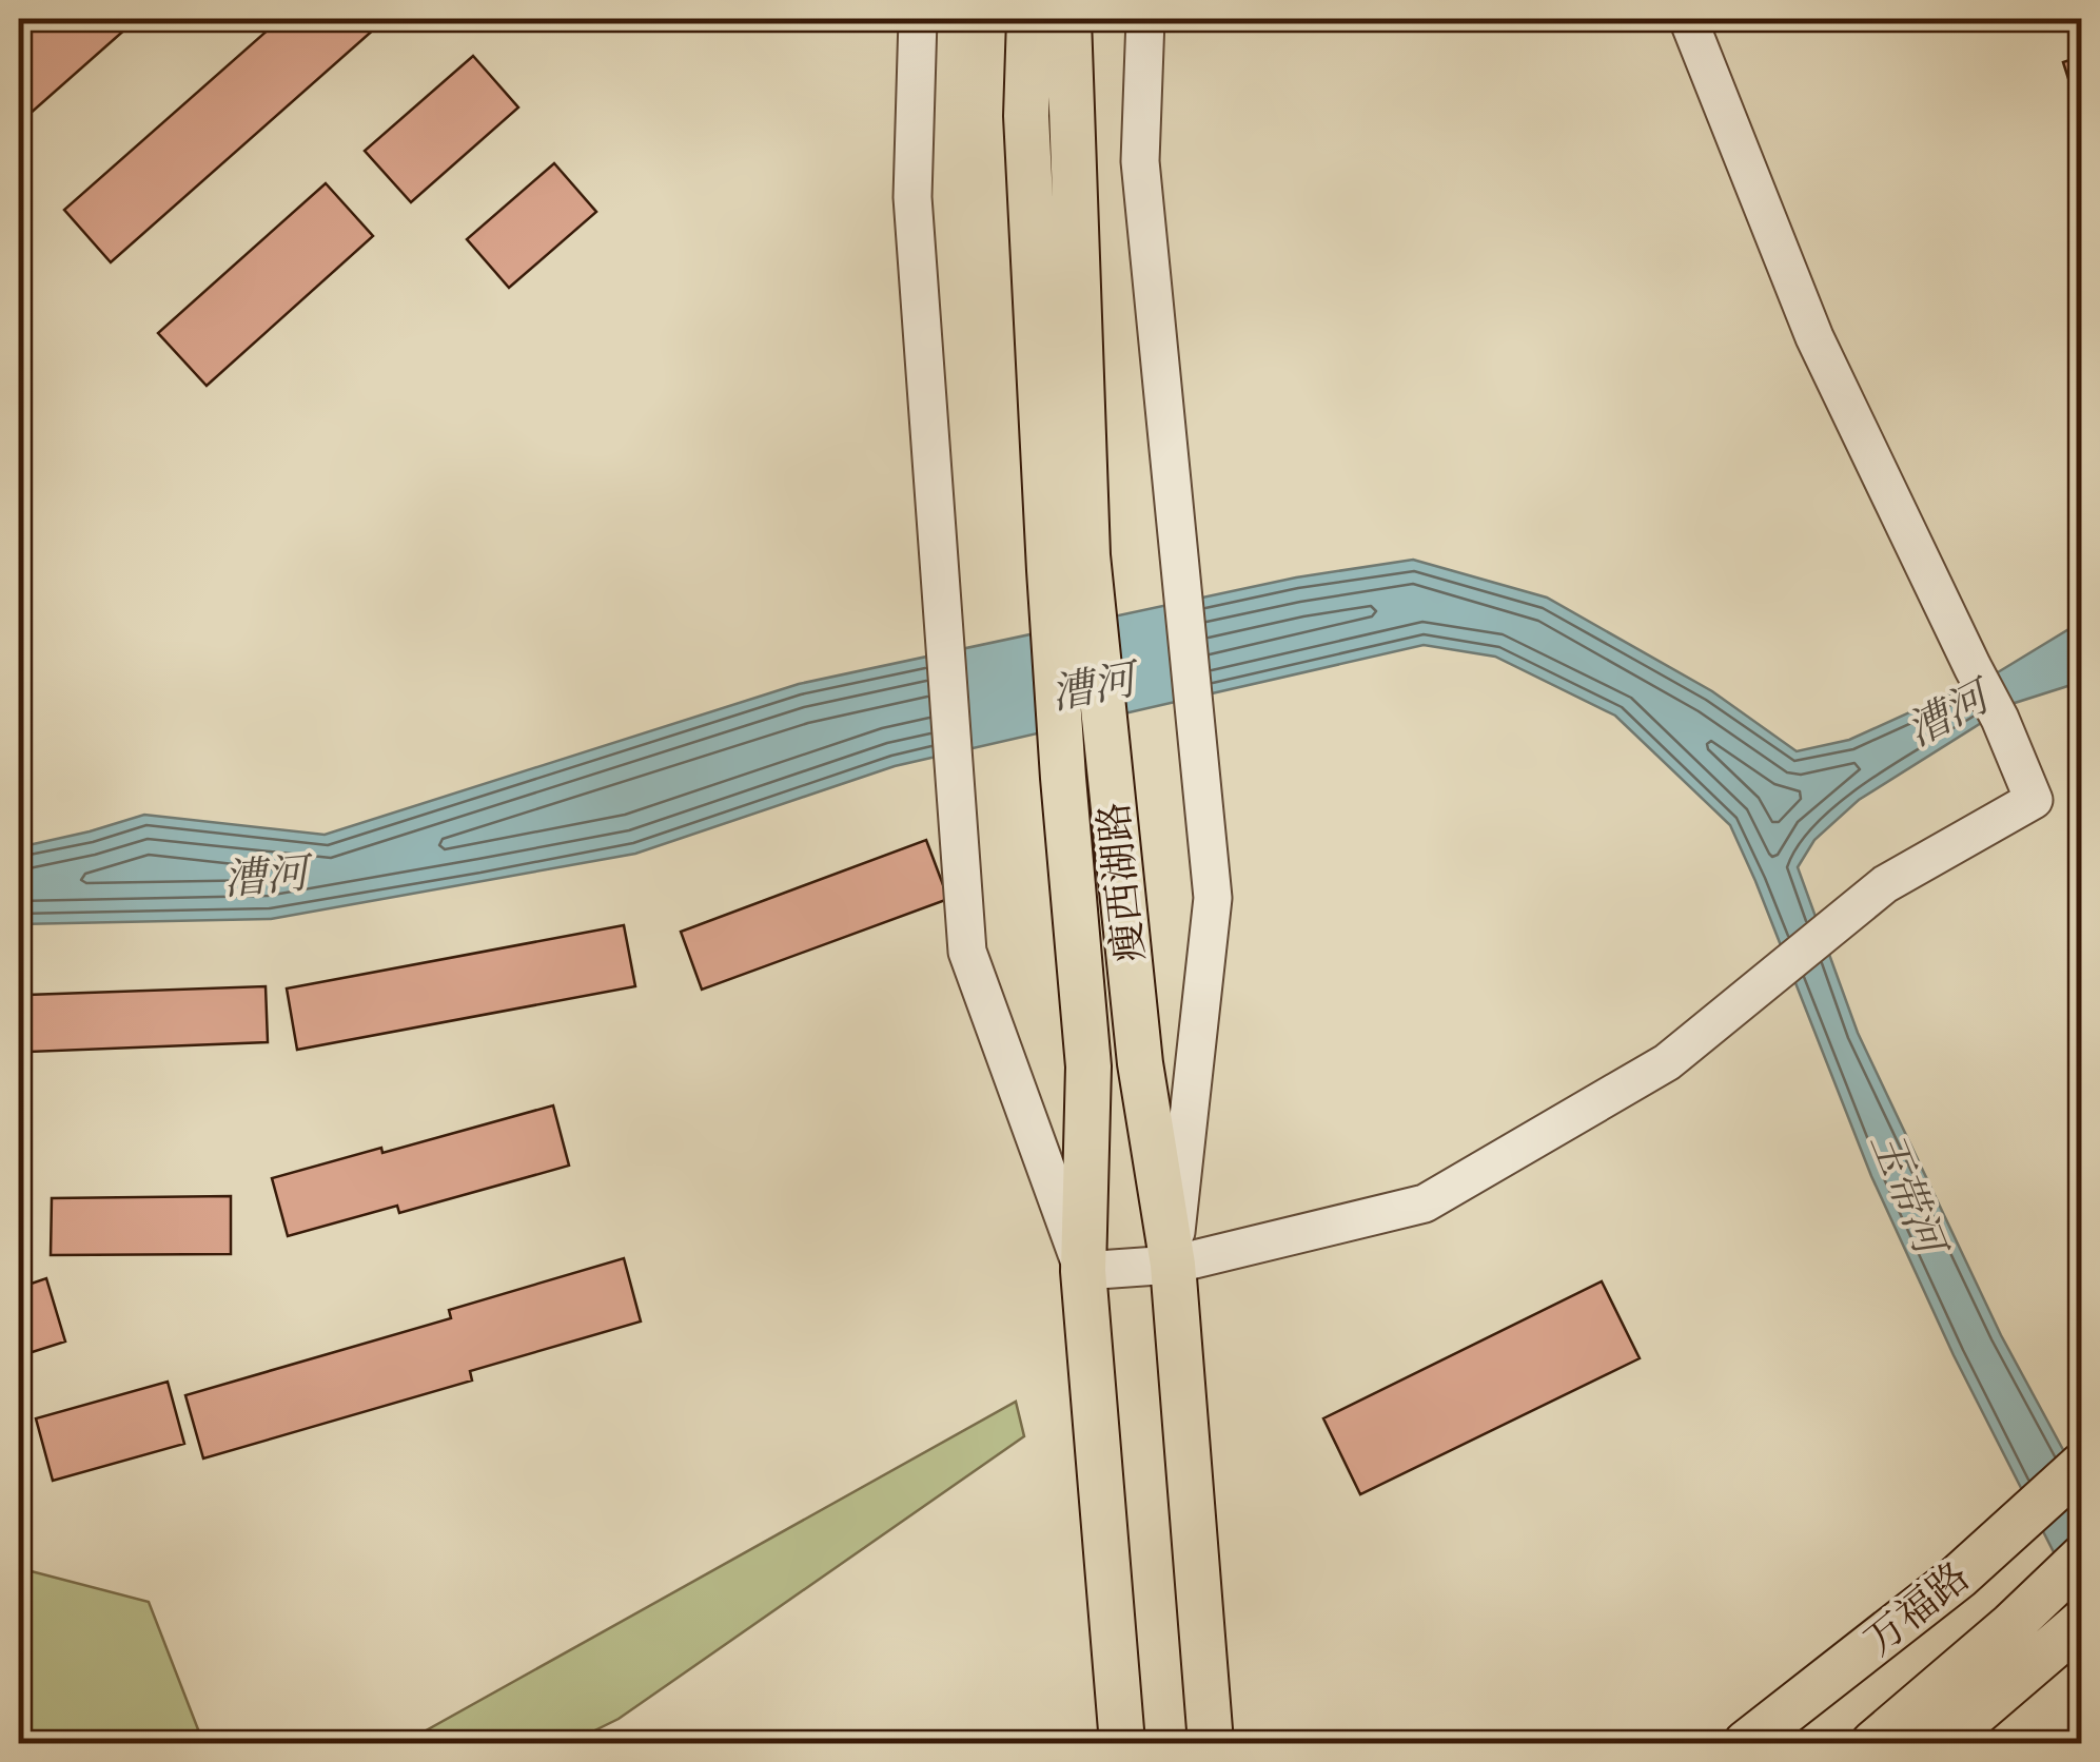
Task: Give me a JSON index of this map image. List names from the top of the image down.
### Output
{
  "streets": {
    "main road": ["瘦西湖路", "万福路"]
  },
  "water": ["漕河", "玉带河"]
}
